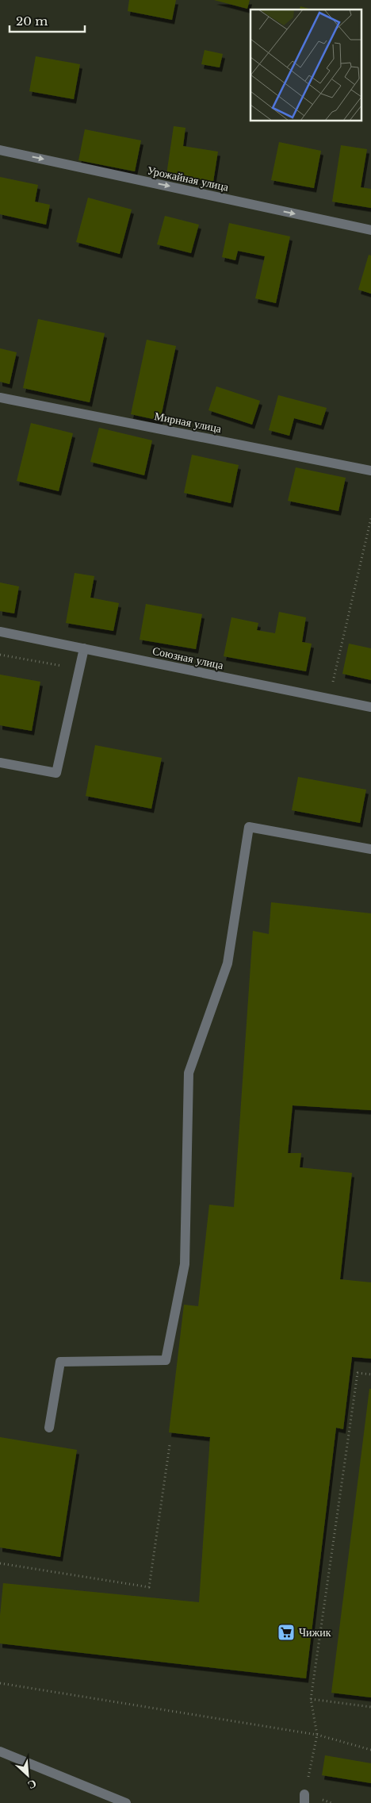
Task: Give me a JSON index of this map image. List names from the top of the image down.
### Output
{
  "streets": {
    "street": ["Урожайная улица", "Мирная улица", "Союзная улица"]
  },
  "one_way": ["Урожайная улица"],
  "places": {
    "supermarket": ["Чижик"]
  },
  "scale_bar": "20 m",
  "north": "bottom right"
}
